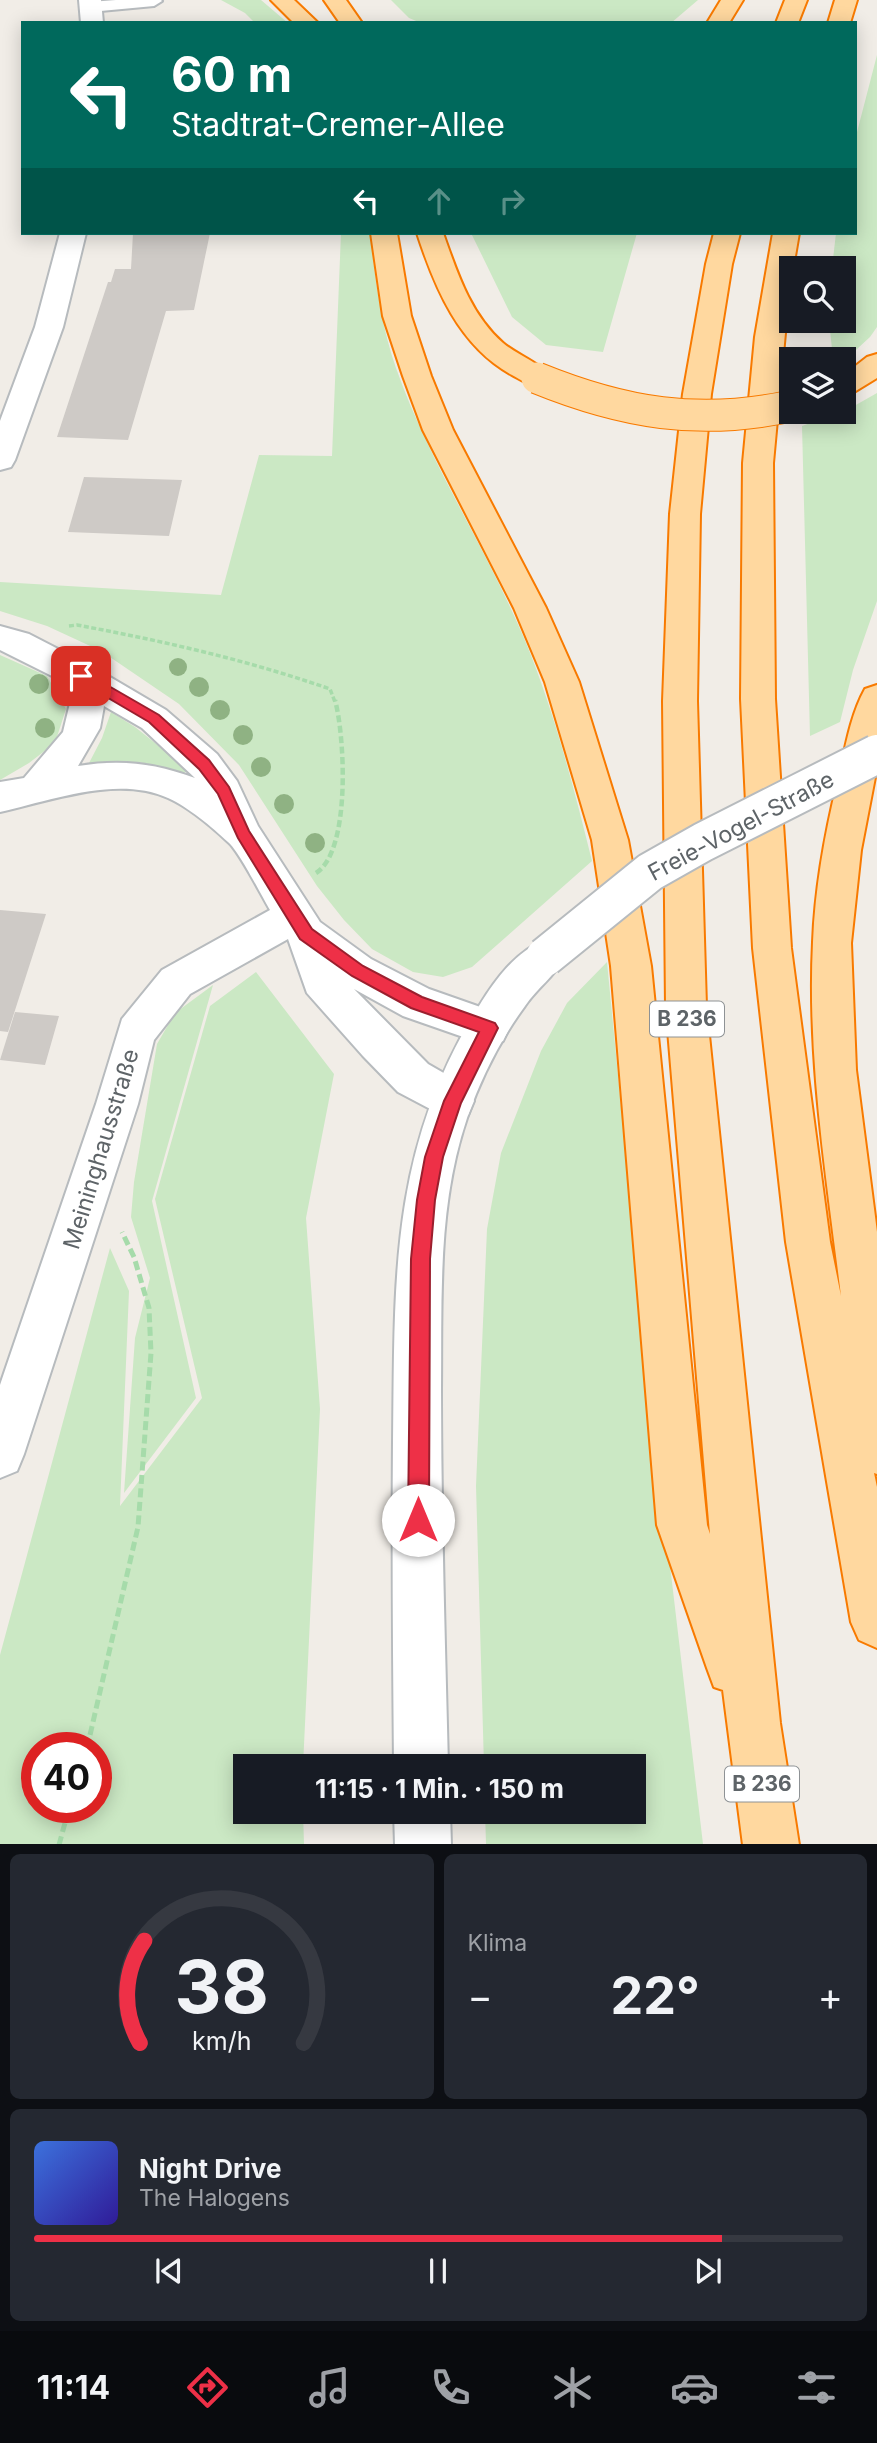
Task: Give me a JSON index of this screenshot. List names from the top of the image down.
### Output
{
  "streets": {
    "highway": ["B 236"],
    "street": ["Freie-Vogel-Straße", "Meininghausstraße"]
  },
  "page": {
    "turn": ["60 m", "Stadtrat-Cremer-Allee"],
    "limit": "40",
    "trip": "11:15 · 1 Min. · 150 m",
    "tile": "Klima",
    "heat": ["−", "22°", "+"],
    "song": ["Night Drive", "The Halogens"],
    "tabs": "11:14",
    "gauge": ["38", "km/h"]
  }
}
